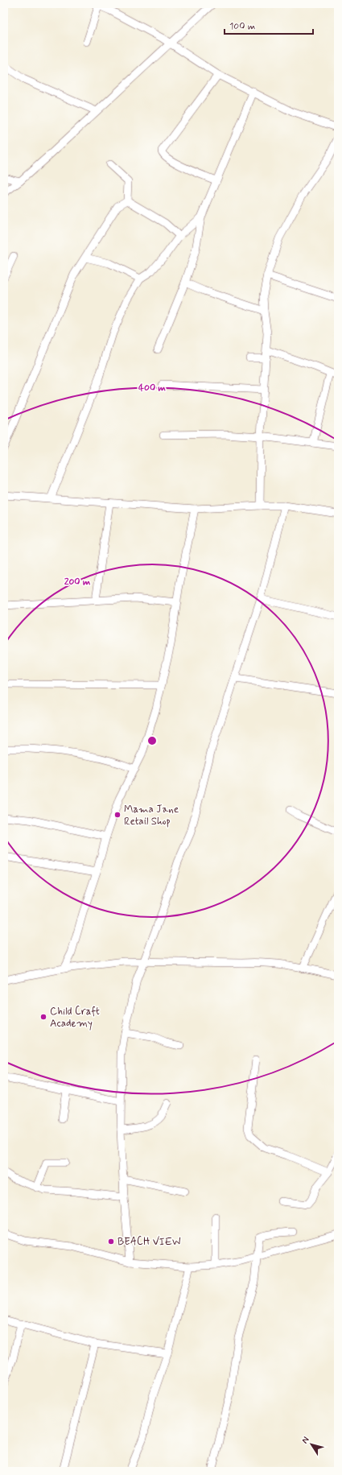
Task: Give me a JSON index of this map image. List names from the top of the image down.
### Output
{
  "places": ["Mama Jane Retail Shop", "Child Craft Academy", "BEACH VIEW"],
  "scale_bar": "100 m",
  "north": "top left",
  "rings": ["400 m", "200 m"]
}
